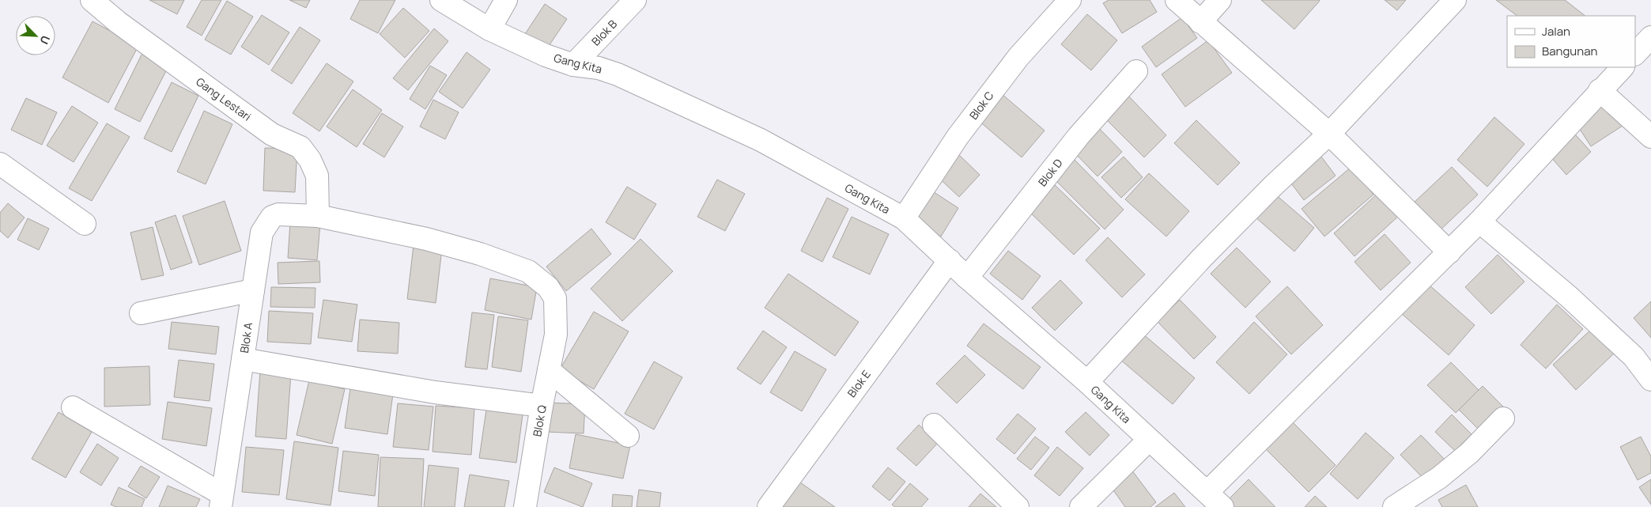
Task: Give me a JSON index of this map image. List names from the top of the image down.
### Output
{
  "streets": {
    "street": [
      "Blok B",
      "Gang Kita",
      "Gang Lestari",
      "Blok C",
      "Blok D",
      "Blok A",
      "Blok E",
      "Blok Q"
    ]
  },
  "crossings": [
    ["Blok B", "Gang Kita"],
    ["Gang Kita", "Blok C"],
    ["Gang Kita", "Blok D"],
    ["Gang Kita", "Blok E"],
    ["Gang Lestari", "Blok A"],
    ["Gang Lestari", "Blok Q"],
    ["Blok A", "Blok Q"]
  ],
  "legend": ["Jalan", "Bangunan"],
  "north": "bottom right"
}
